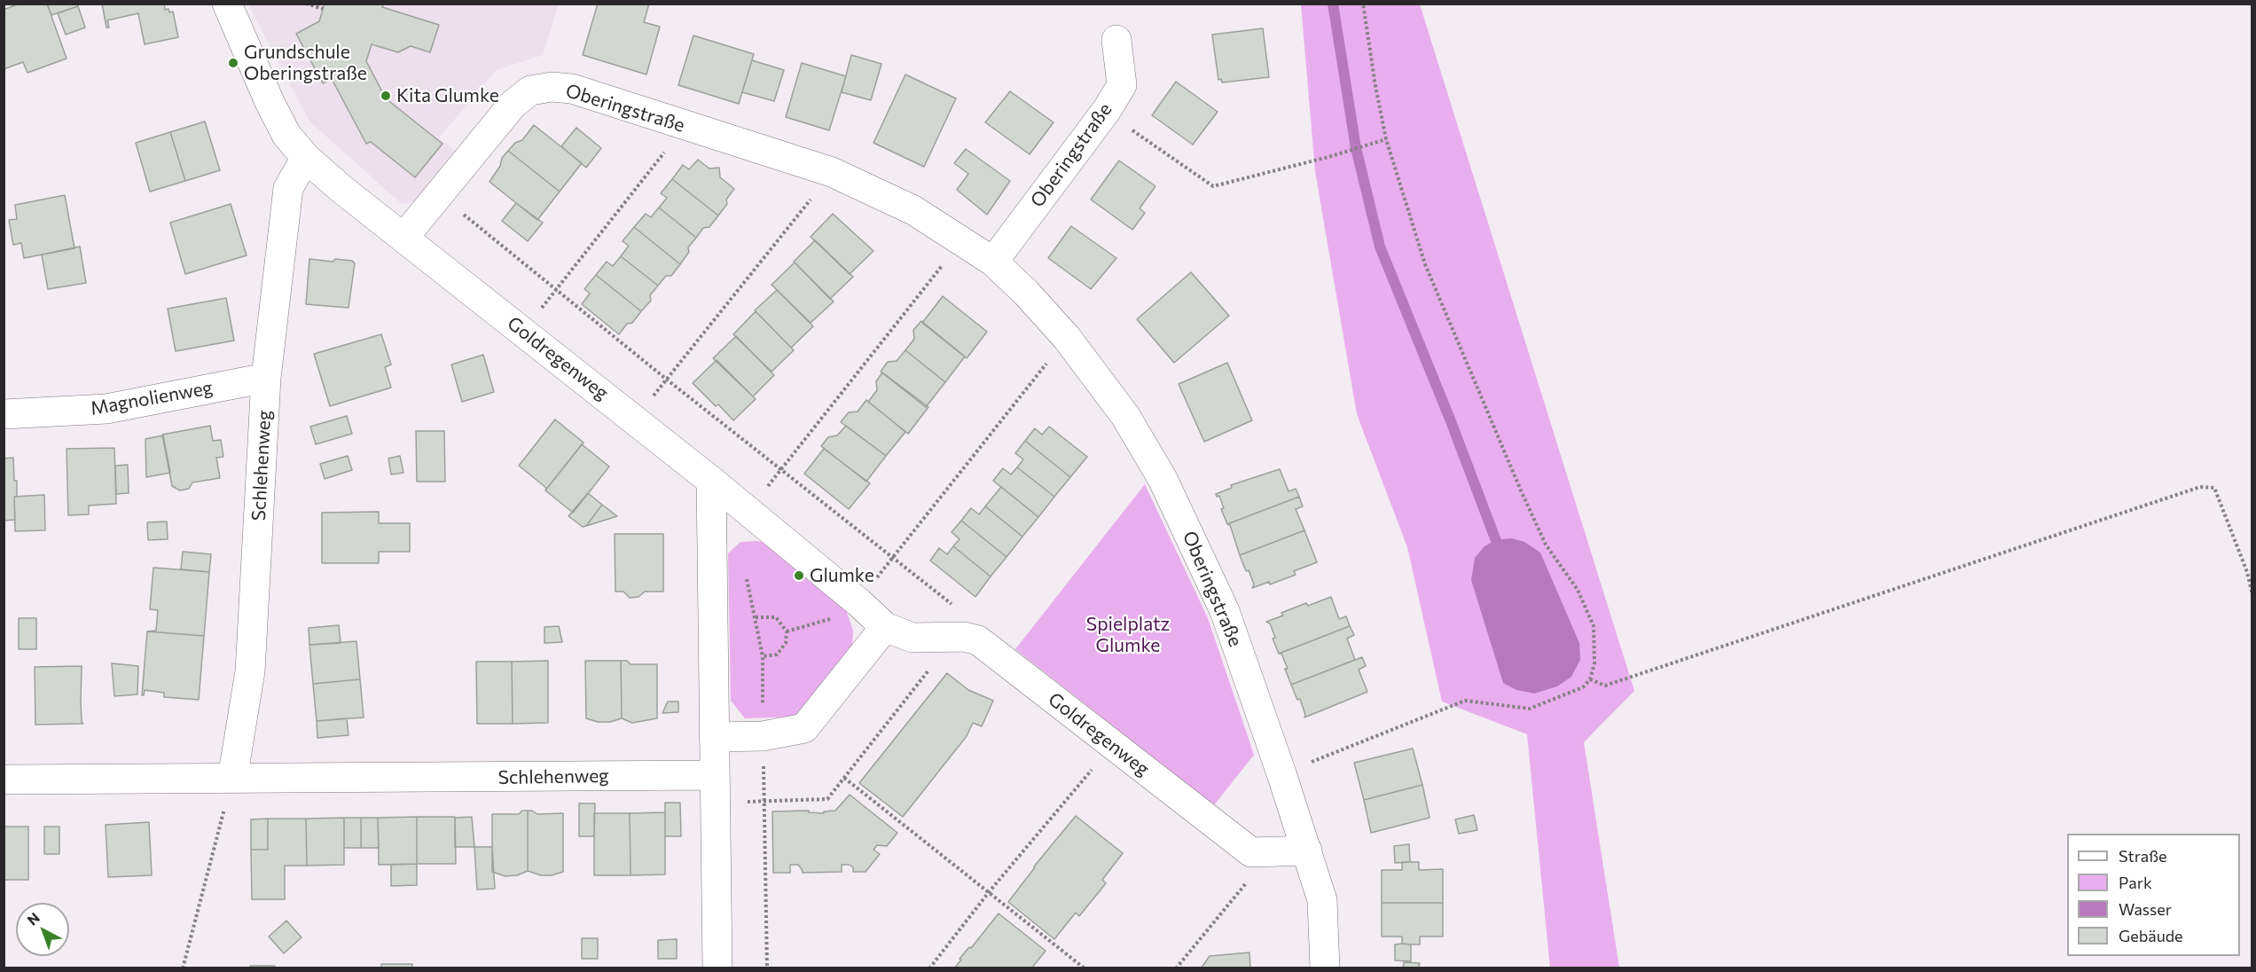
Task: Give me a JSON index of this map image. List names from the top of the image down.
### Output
{
  "streets": {
    "street": [
      "Oberingstraße",
      "Goldregenweg",
      "Magnolienweg",
      "Schlehenweg"
    ]
  },
  "crossings": [
    ["Oberingstraße", "Goldregenweg"],
    ["Magnolienweg", "Schlehenweg"]
  ],
  "parks": ["Spielplatz Glumke"],
  "places": ["Grundschule Oberingstraße", "Kita Glumke", "Glumke"],
  "legend": [
    "Straße",
    "Park",
    "Wasser",
    "Gebäude"
  ],
  "north": "top left"
}
